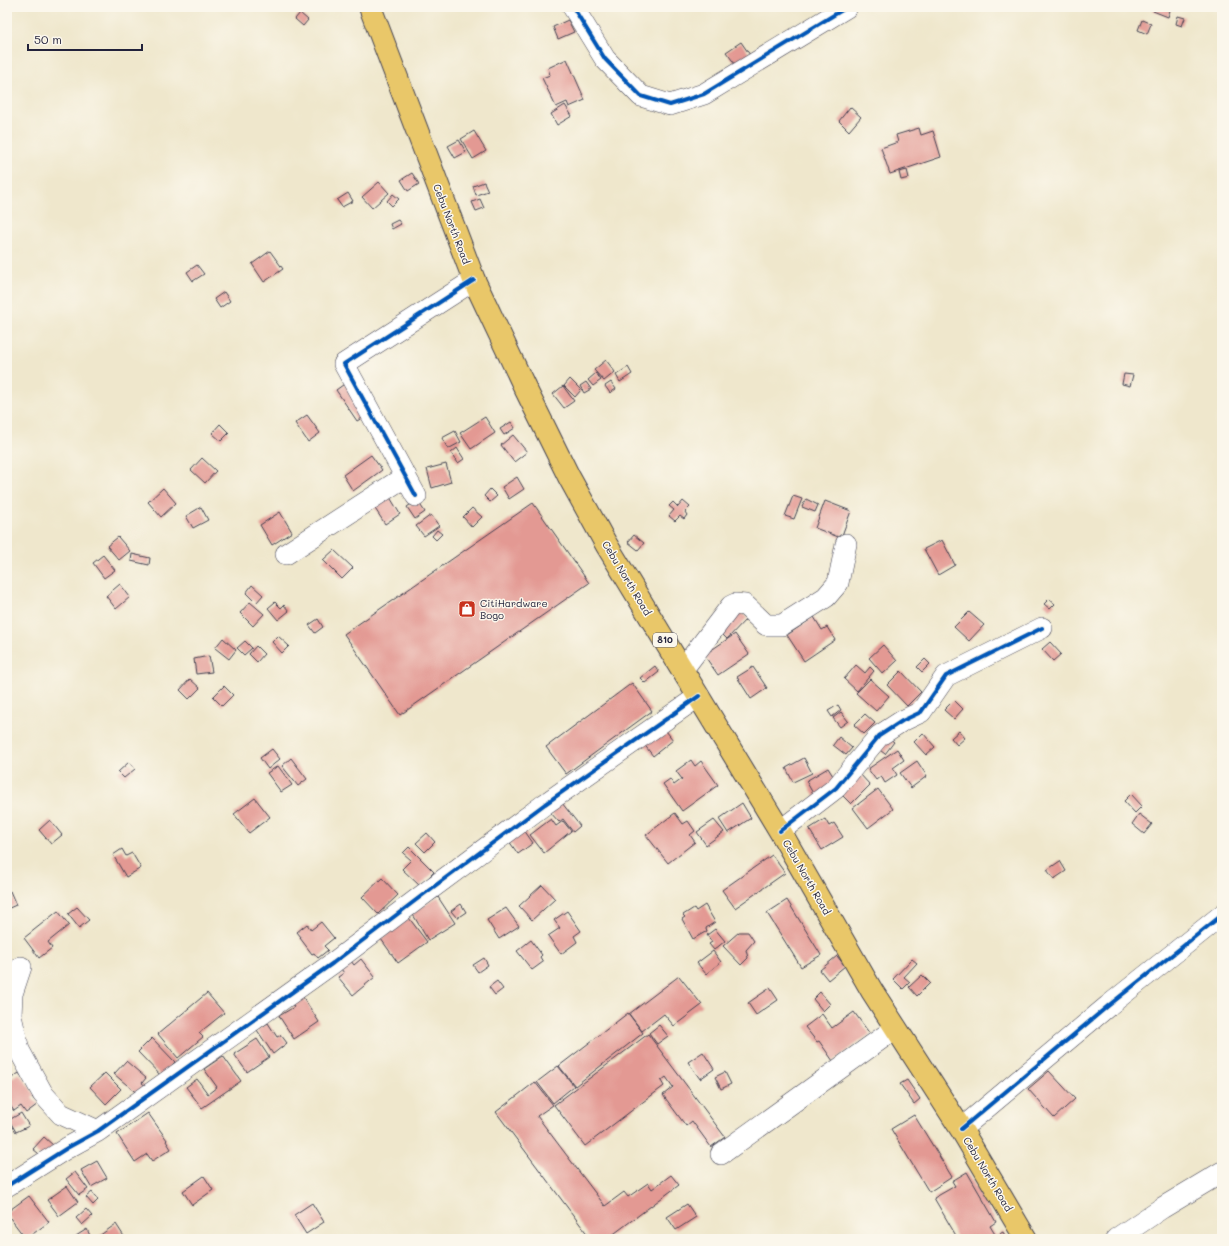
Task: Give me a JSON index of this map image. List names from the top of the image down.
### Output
{
  "streets": {
    "highway": ["Cebu North Road", "810"]
  },
  "places": {
    "shop": ["CitiHardware Bogo"]
  },
  "scale_bar": "50 m"
}
